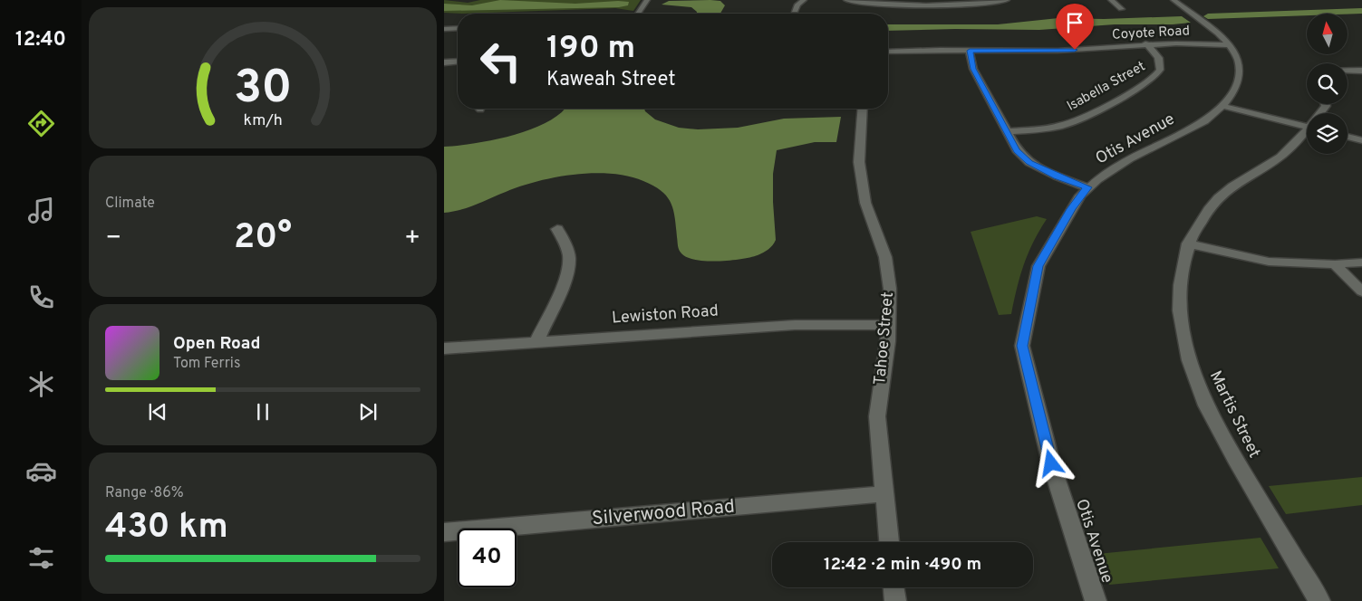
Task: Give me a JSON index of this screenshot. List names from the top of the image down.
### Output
{
  "streets": {
    "street": [
      "Coyote Road",
      "Isabella Street",
      "Otis Avenue",
      "Lewiston Road",
      "Tahoe Street",
      "Martis Street",
      "Silverwood Road"
    ]
  },
  "crossings": [
    ["Coyote Road", "Isabella Street"],
    ["Coyote Road", "Otis Avenue"],
    ["Lewiston Road", "Tahoe Street"],
    ["Tahoe Street", "Silverwood Road"]
  ],
  "north": "top",
  "page": {
    "tabs": "12:40",
    "turn": ["190 m", "Kaweah Street"],
    "tile": [
      "Climate",
      ["Range · 86%", "430 km"]
    ],
    "heat": ["−", "20°", "+"],
    "song": ["Open Road", "Tom Ferris"],
    "limit": "40",
    "trip": "12:42 · 2 min · 490 m",
    "gauge": ["30", "km/h"]
  }
}
